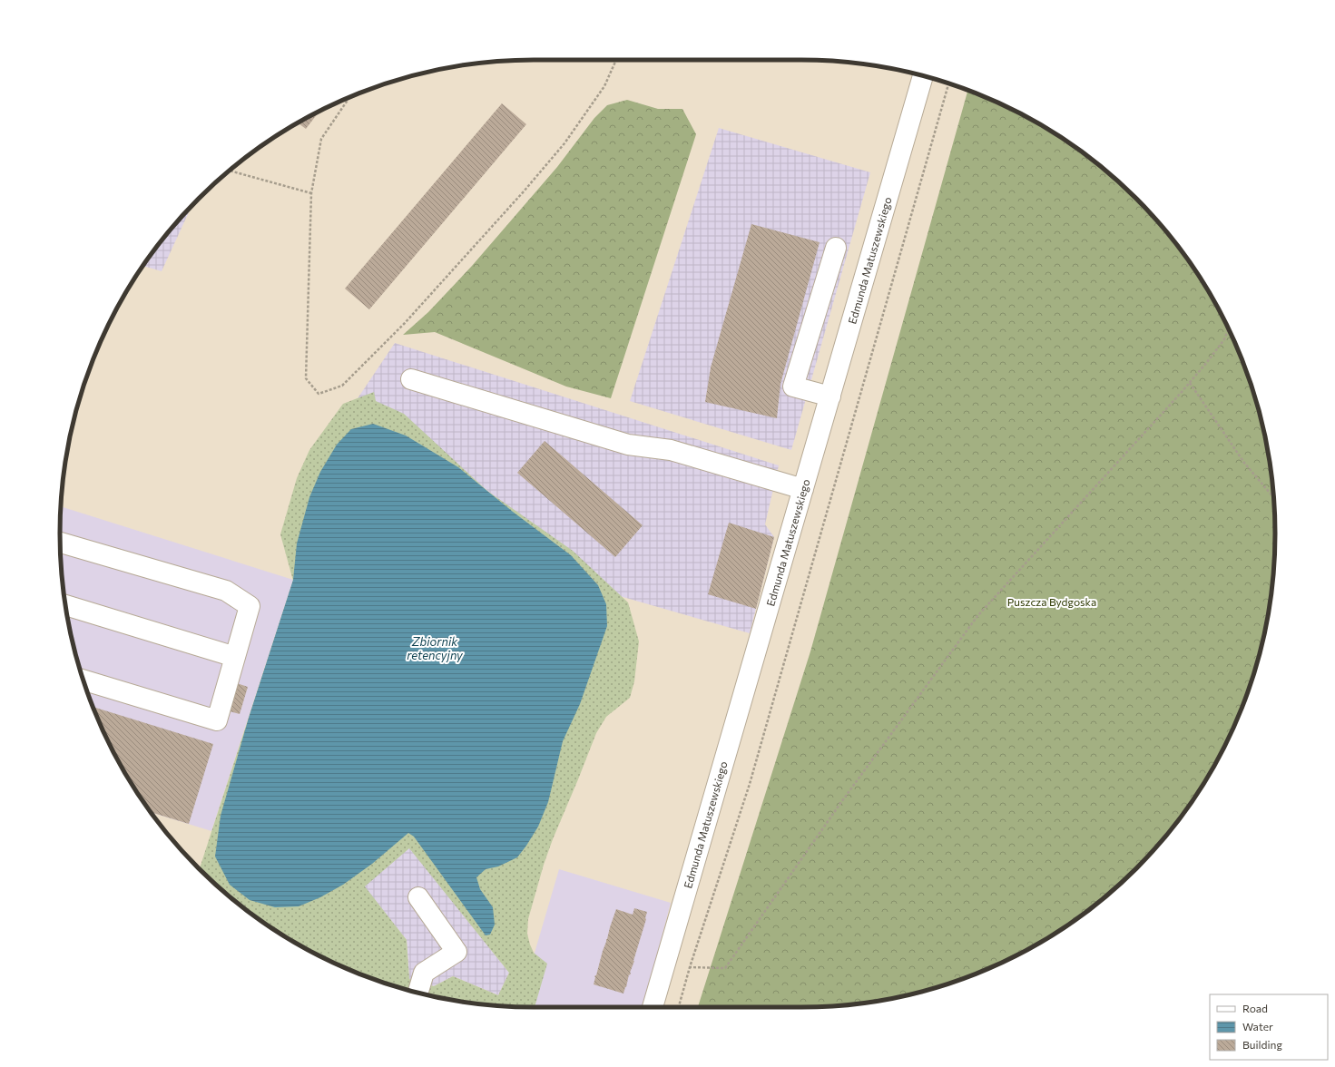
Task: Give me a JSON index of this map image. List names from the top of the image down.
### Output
{
  "streets": {
    "street": ["Edmunda Matuszewskiego"]
  },
  "water": ["Zbiornik retencyjny"],
  "parks": ["Puszcza Bydgoska"],
  "legend": ["Road", "Water", "Building"]
}
